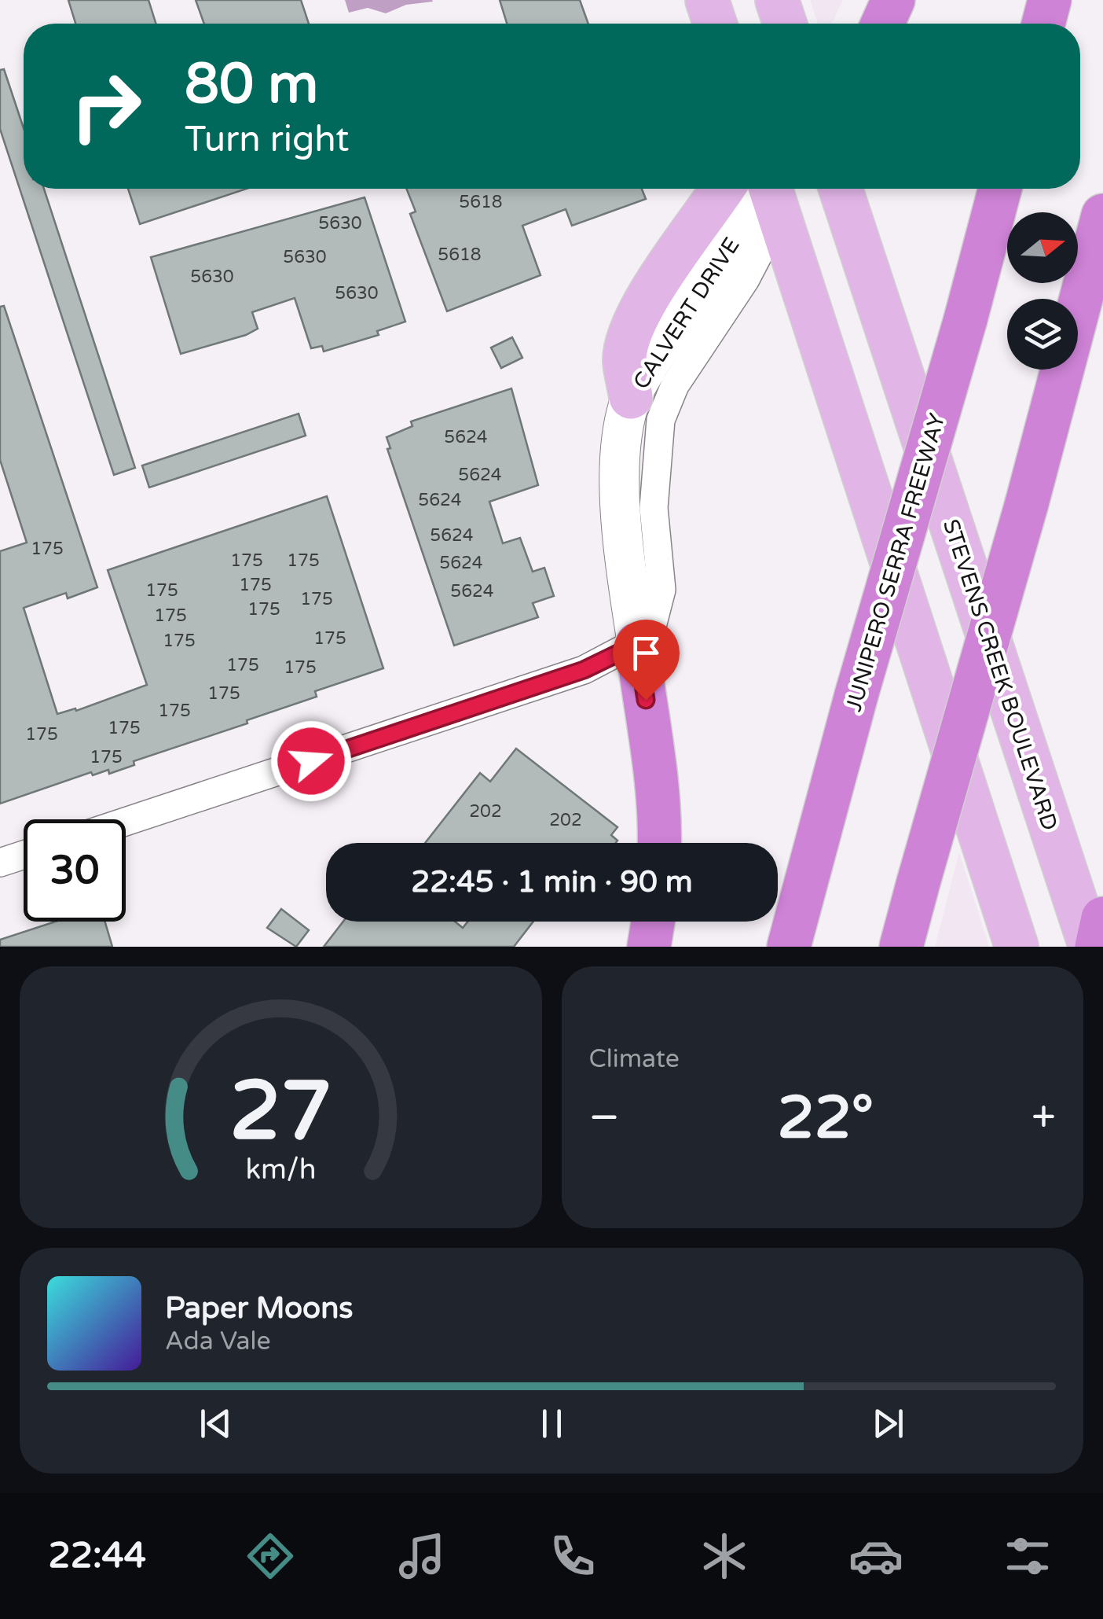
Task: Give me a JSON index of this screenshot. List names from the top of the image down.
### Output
{
  "streets": {
    "highway": ["JUNIPERO SERRA FREEWAY"],
    "main road": ["CALVERT DRIVE", "STEVENS CREEK BOULEVARD"]
  },
  "house_numbers": [
    "5618",
    "5630",
    "5618",
    "5630",
    "5630",
    "5630",
    "5624",
    "5624",
    "5624",
    "5624",
    "175",
    "175",
    "175",
    "5624",
    "175",
    "175",
    "5624",
    "175",
    "175",
    "175",
    "175",
    "175",
    "175",
    "175",
    "175",
    "175",
    "175",
    "175",
    "175",
    "202",
    "202"
  ],
  "north": "right",
  "page": {
    "turn": ["80 m", "Turn right"],
    "limit": "30",
    "trip": "22:45 · 1 min · 90 m",
    "tile": "Climate",
    "heat": ["−", "22°", "+"],
    "song": ["Paper Moons", "Ada Vale"],
    "tabs": "22:44",
    "gauge": ["27", "km/h"]
  }
}
